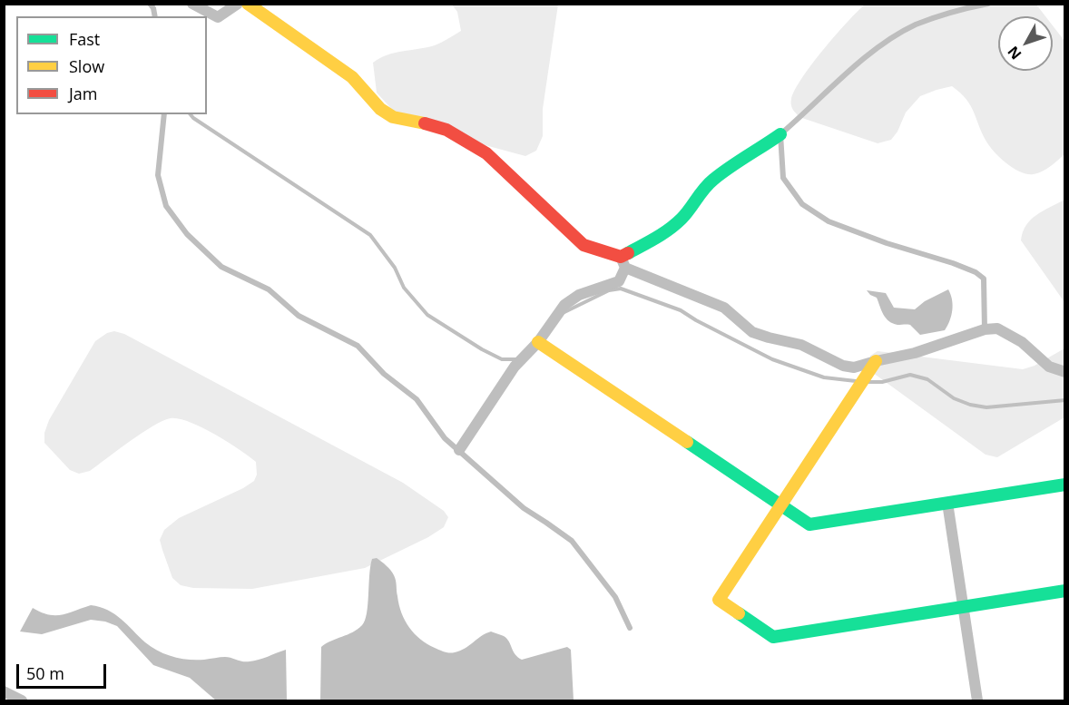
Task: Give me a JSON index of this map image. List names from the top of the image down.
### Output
{
  "legend": ["Fast", "Slow", "Jam"],
  "scale_bar": "50 m",
  "north": "bottom left"
}
